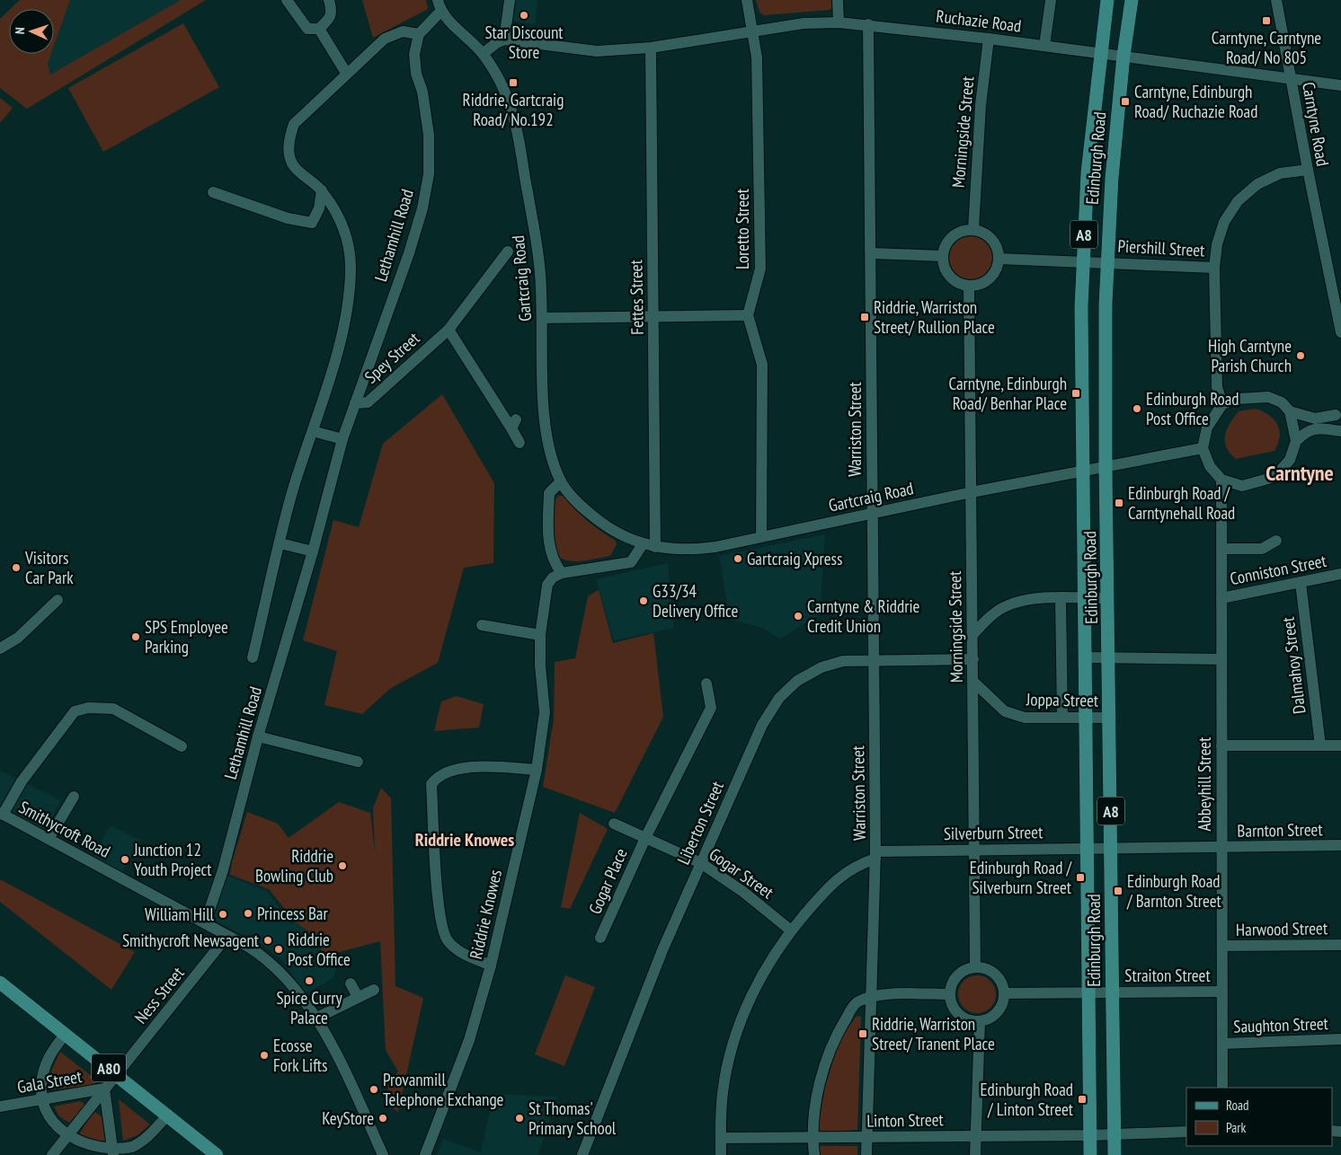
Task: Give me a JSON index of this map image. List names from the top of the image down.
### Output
{
  "streets": {
    "main road": ["Edinburgh Road", "A8", "A80"],
    "street": [
      "Ruchazie Road",
      "Carntyne Road",
      "Morningside Street",
      "Loretto Street",
      "Lethamhill Road",
      "Piershill Street",
      "Gartcraig Road",
      "Fettes Street",
      "Spey Street",
      "Warriston Street",
      "Conniston Street",
      "Dalmahoy Street",
      "Joppa Street",
      "Abbeyhill Street",
      "Liberton Street",
      "Smithycroft Road",
      "Barnton Street",
      "Silverburn Street",
      "Gogar Street",
      "Gogar Place",
      "Riddrie Knowes",
      "Harwood Street",
      "Straiton Street",
      "Ness Street",
      "Saughton Street",
      "Gala Street",
      "Linton Street"
    ]
  },
  "crossings": [
    ["Ruchazie Road", "Carntyne Road"],
    ["Ruchazie Road", "Morningside Street"],
    ["Ruchazie Road", "Edinburgh Road"],
    ["Ruchazie Road", "Loretto Street"],
    ["Ruchazie Road", "Fettes Street"],
    ["Ruchazie Road", "Warriston Street"],
    ["Morningside Street", "Piershill Street"],
    ["Morningside Street", "Gartcraig Road"],
    ["Morningside Street", "Joppa Street"],
    ["Morningside Street", "Liberton Street"],
    ["Morningside Street", "Silverburn Street"],
    ["Morningside Street", "Straiton Street"],
    ["Edinburgh Road", "Piershill Street"],
    ["Edinburgh Road", "Gartcraig Road"],
    ["Edinburgh Road", "Joppa Street"],
    ["Edinburgh Road", "Barnton Street"],
    ["Edinburgh Road", "Silverburn Street"],
    ["Edinburgh Road", "Straiton Street"],
    ["Edinburgh Road", "Linton Street"],
    ["Lethamhill Road", "Spey Street"],
    ["Lethamhill Road", "Smithycroft Road"],
    ["Gartcraig Road", "Fettes Street"],
    ["Gartcraig Road", "Warriston Street"],
    ["Gartcraig Road", "Abbeyhill Street"],
    ["Warriston Street", "Liberton Street"],
    ["Warriston Street", "Silverburn Street"],
    ["Warriston Street", "Linton Street"],
    ["Conniston Street", "Dalmahoy Street"],
    ["Conniston Street", "Abbeyhill Street"],
    ["Abbeyhill Street", "Barnton Street"],
    ["Abbeyhill Street", "Harwood Street"],
    ["Abbeyhill Street", "Straiton Street"],
    ["Abbeyhill Street", "Saughton Street"],
    ["Liberton Street", "Gogar Street"],
    ["Smithycroft Road", "Ness Street"],
    ["Barnton Street", "Silverburn Street"],
    ["Gogar Street", "Gogar Place"],
    ["Ness Street", "A80"],
    ["Ness Street", "Gala Street"]
  ],
  "districts": ["Carntyne", "Riddrie Knowes"],
  "places": {
    "other": [
      "Star Discount Store",
      "High Carntyne Parish Church",
      "Edinburgh Road Post Office",
      "Gartcraig Xpress",
      "Visitors Car Park",
      "G33/34 Delivery Office",
      "Carntyne & Riddrie Credit Union",
      "SPS Employee Parking",
      "Junction 12 Youth Project",
      "Riddrie Bowling Club",
      "Princess Bar",
      "William Hill",
      "Smithycroft Newsagent",
      "Riddrie Post Office",
      "Spice Curry Palace",
      "Ecosse Fork Lifts",
      "Provanmill Telephone Exchange",
      "KeyStore",
      "St Thomas' Primary School"
    ],
    "transit": [
      "Carntyne, Carntyne Road/ No 805",
      "Riddrie, Gartcraig Road/ No.192",
      "Carntyne, Edinburgh Road/ Ruchazie Road",
      "Riddrie, Warriston Street/ Rullion Place",
      "Carntyne, Edinburgh Road/ Benhar Place",
      "Edinburgh Road / Carntynehall Road",
      "Edinburgh Road / Silverburn Street",
      "Edinburgh Road / Barnton Street",
      "Riddrie, Warriston Street/ Tranent Place",
      "Edinburgh Road / Linton Street"
    ]
  },
  "legend": ["Road", "Park"],
  "north": "left"
}
